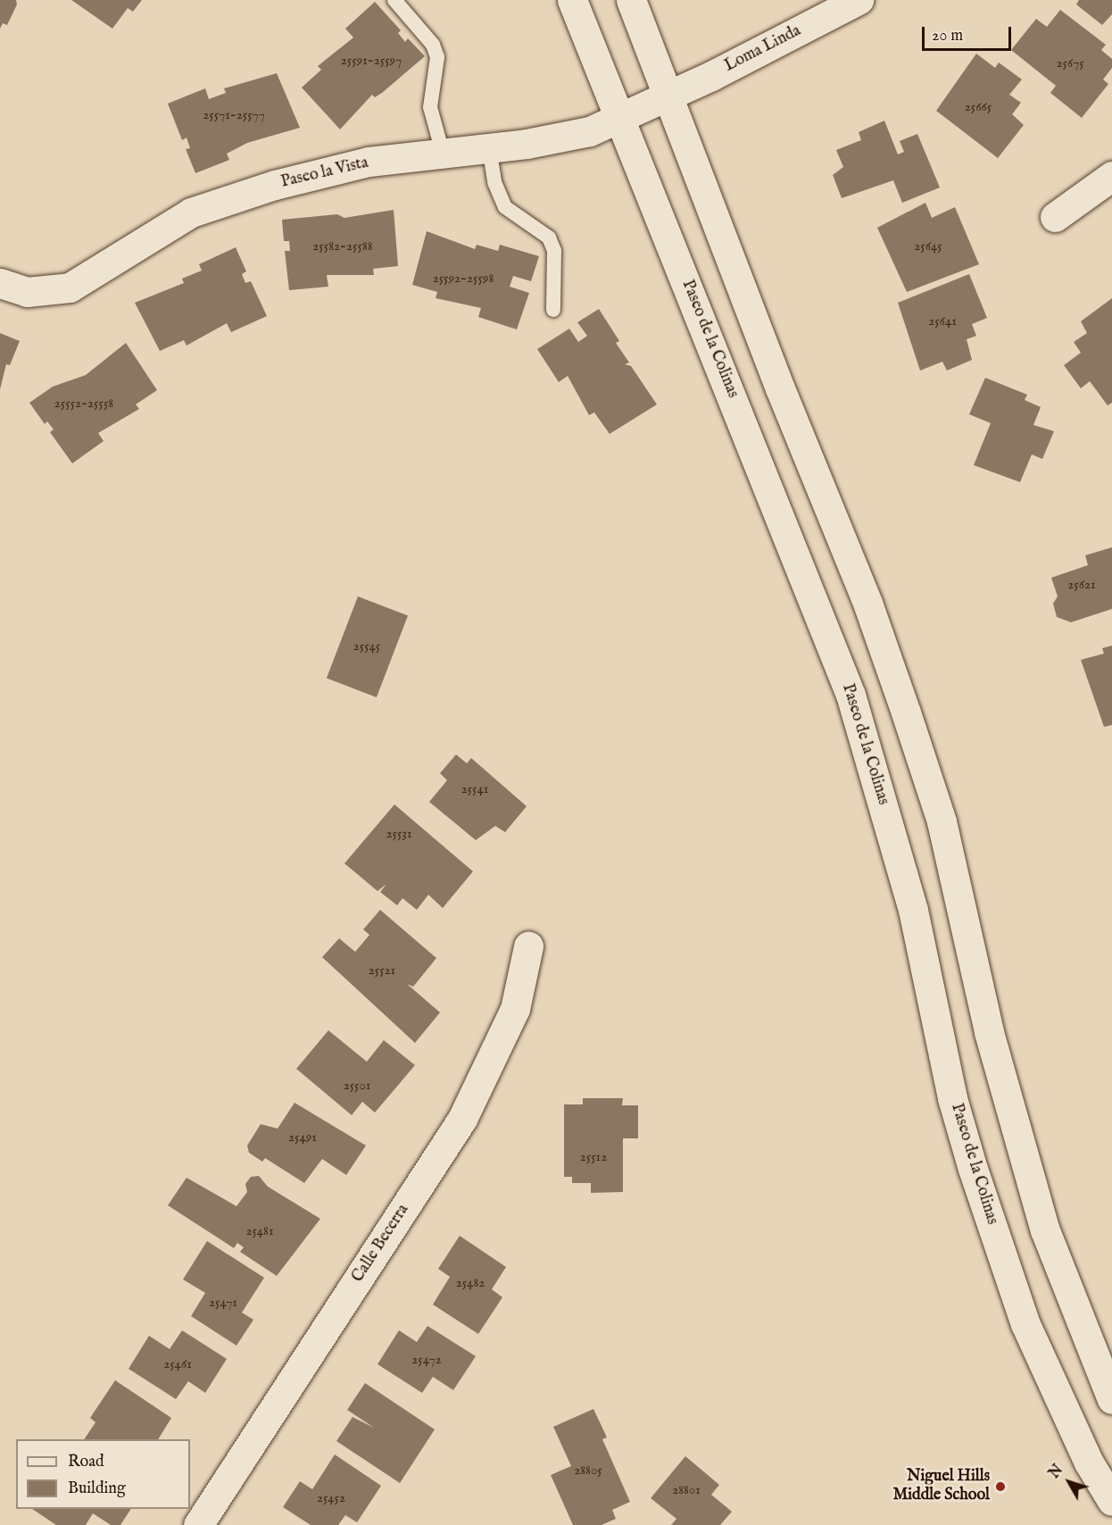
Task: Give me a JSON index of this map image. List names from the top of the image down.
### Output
{
  "streets": {
    "main road": [
      "Loma Linda",
      "Paseo la Vista",
      "Paseo de la Colinas",
      "Calle Becerra"
    ]
  },
  "crossings": [
    ["Loma Linda", "Paseo la Vista"],
    ["Paseo la Vista", "Paseo de la Colinas"]
  ],
  "places": ["Niguel Hills Middle School"],
  "house_numbers": [
    "25591-25597",
    "25675",
    "25665",
    "25571-25577",
    "25582-25588",
    "25645",
    "25592-25598",
    "25641",
    "25552-25558",
    "25621",
    "25545",
    "25541",
    "25531",
    "25521",
    "25501",
    "25491",
    "25512",
    "25481",
    "25482",
    "25471",
    "25472",
    "25461",
    "28805",
    "28801",
    "25452"
  ],
  "legend": ["Road", "Building"],
  "scale_bar": "20 m",
  "north": "top left"
}
